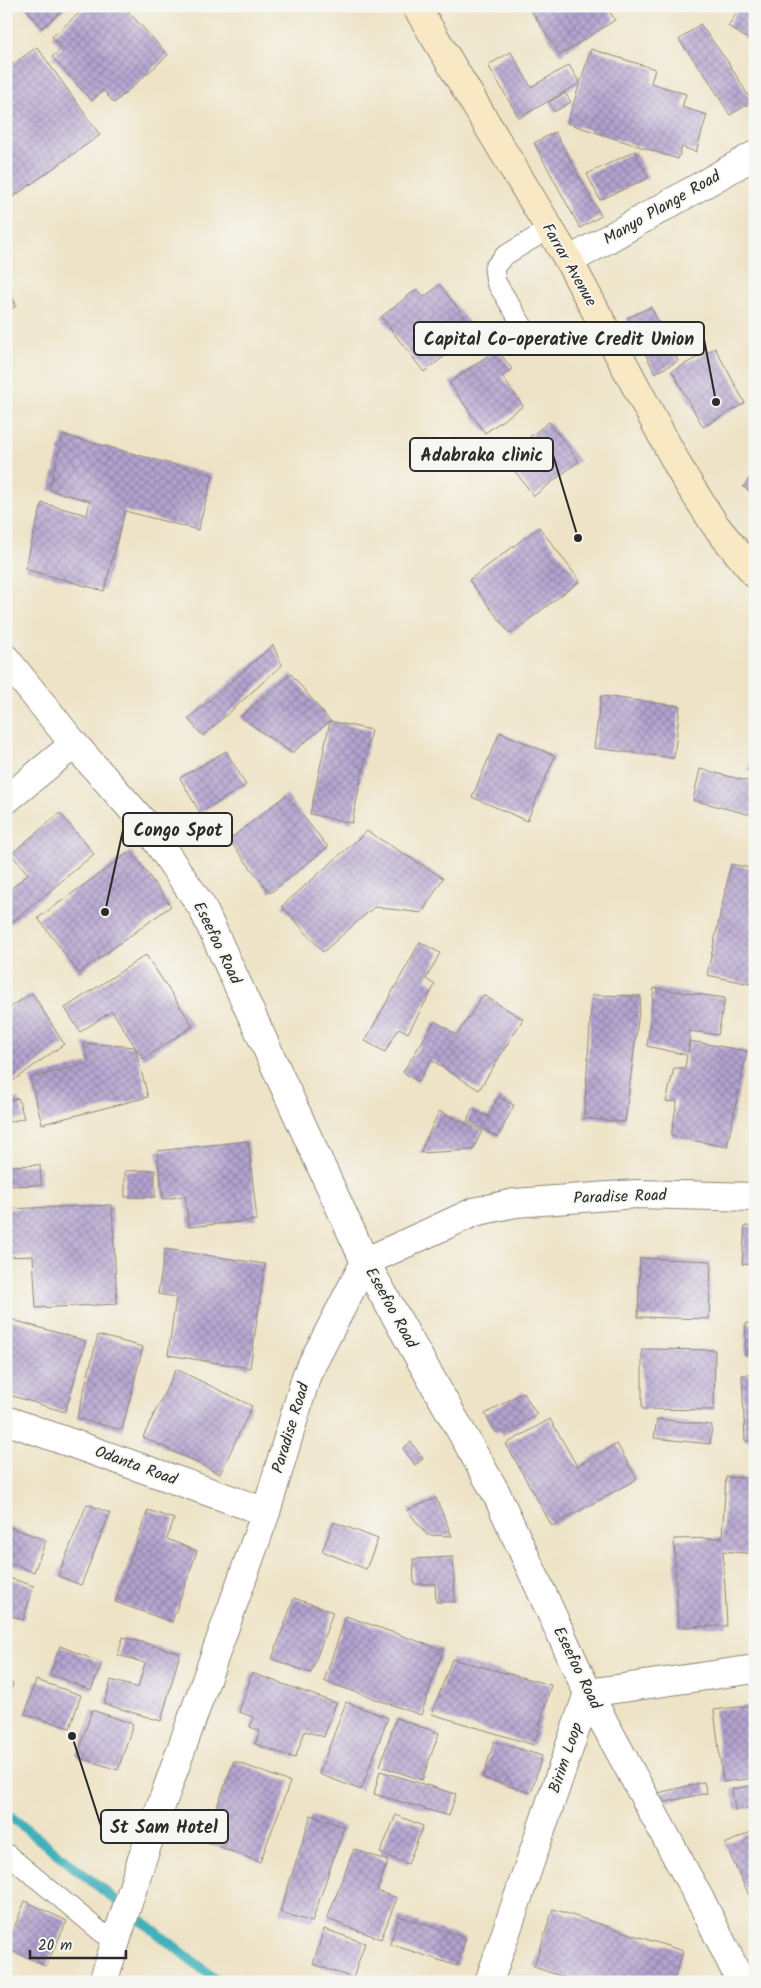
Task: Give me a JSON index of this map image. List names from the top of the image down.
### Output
{
  "streets": {
    "main road": ["Farrar Avenue"],
    "street": [
      "Manyo Plange Road",
      "Eseefoo Road",
      "Paradise Road",
      "Odanta Road",
      "Birim Loop"
    ]
  },
  "crossings": [
    ["Manyo Plange Road", "Farrar Avenue"],
    ["Eseefoo Road", "Paradise Road"],
    ["Eseefoo Road", "Birim Loop"],
    ["Paradise Road", "Odanta Road"]
  ],
  "places": [
    "Capital Co-operative Credit Union",
    "Adabraka clinic",
    "Congo Spot",
    "St Sam Hotel"
  ],
  "scale_bar": "20 m"
}
